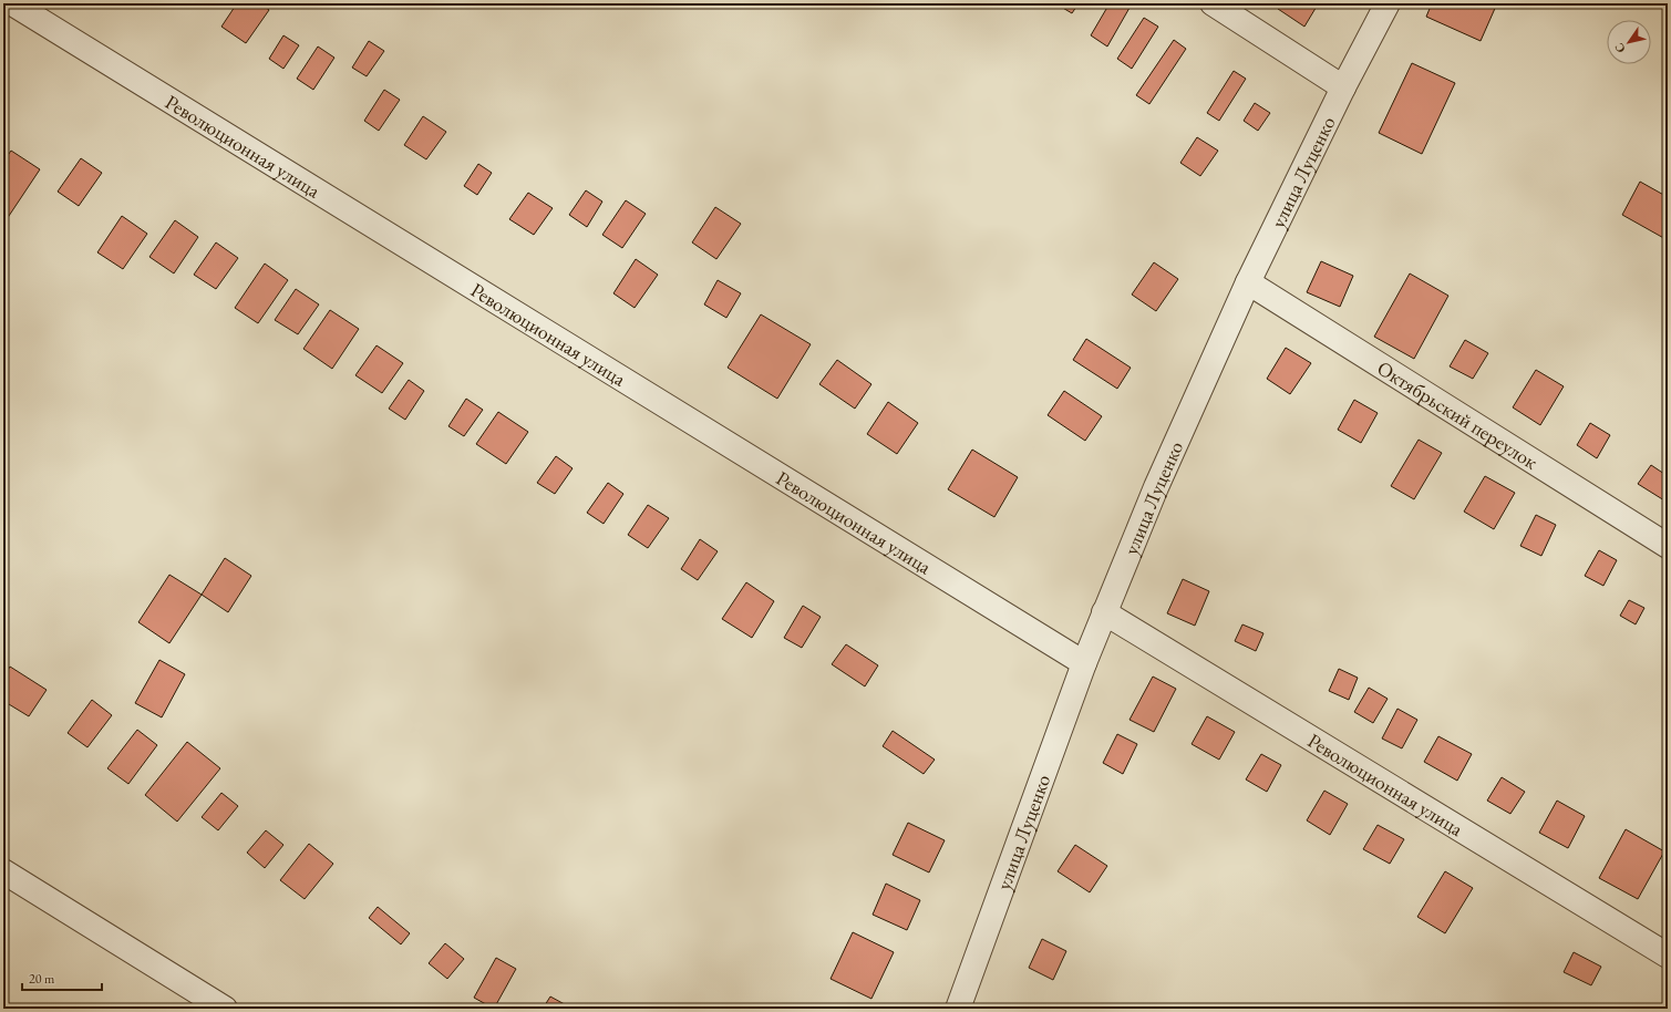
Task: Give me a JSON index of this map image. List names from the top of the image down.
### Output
{
  "streets": {
    "street": ["Революционная улица", "улица Луценко", "Октябрьский переулок"]
  },
  "crossings": [
    ["Революционная улица", "улица Луценко"],
    ["улица Луценко", "Октябрьский переулок"]
  ],
  "scale_bar": "20 m",
  "north": "bottom left"
}
